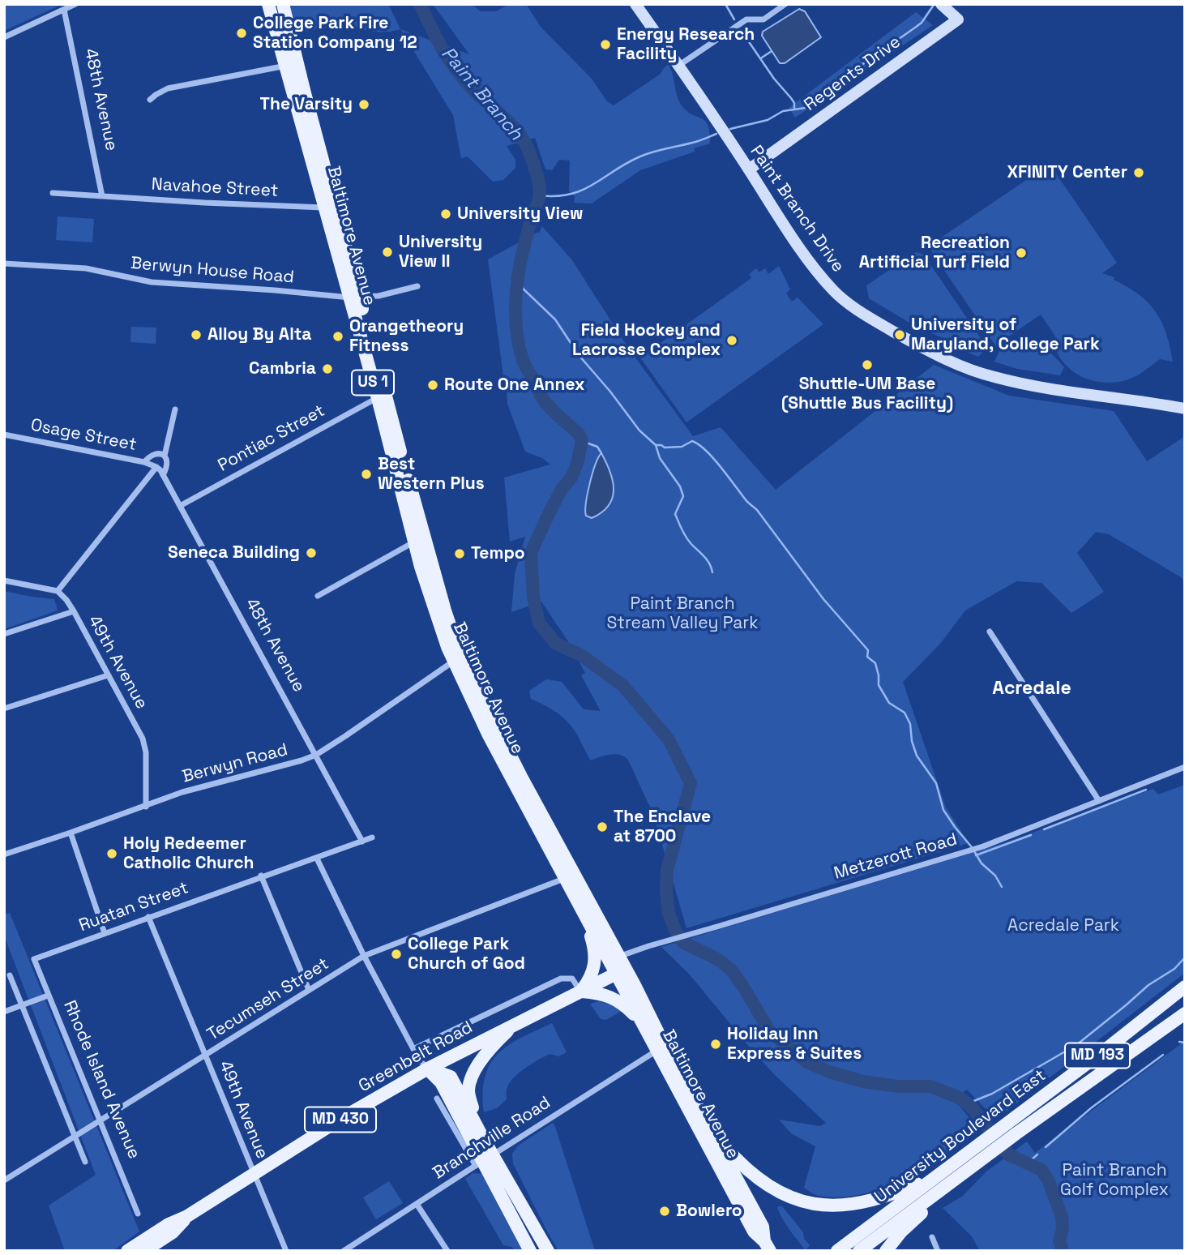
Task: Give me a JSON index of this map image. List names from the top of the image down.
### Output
{
  "streets": {
    "main road": [
      "Baltimore Avenue",
      "US 1",
      "MD 193",
      "Greenbelt Road",
      "MD 430",
      "University Boulevard East"
    ],
    "street": [
      "Regents Drive",
      "48th Avenue",
      "Navahoe Street",
      "Paint Branch Drive",
      "Berwyn House Road",
      "Osage Street",
      "Pontiac Street",
      "49th Avenue",
      "Berwyn Road",
      "Metzerott Road",
      "Ruatan Street",
      "Tecumseh Street",
      "Rhode Island Avenue",
      "Branchville Road"
    ]
  },
  "crossings": [
    ["Regents Drive", "Paint Branch Drive"],
    ["48th Avenue", "Navahoe Street"],
    ["48th Avenue", "Osage Street"],
    ["48th Avenue", "Pontiac Street"],
    ["48th Avenue", "Berwyn Road"],
    ["48th Avenue", "Ruatan Street"],
    ["Navahoe Street", "Baltimore Avenue"],
    ["Baltimore Avenue", "Berwyn House Road"],
    ["Baltimore Avenue", "Pontiac Street"],
    ["Baltimore Avenue", "Berwyn Road"],
    ["Baltimore Avenue", "Metzerott Road"],
    ["Baltimore Avenue", "Tecumseh Street"],
    ["Baltimore Avenue", "Greenbelt Road"],
    ["Baltimore Avenue", "Branchville Road"],
    ["49th Avenue", "Berwyn Road"],
    ["49th Avenue", "Ruatan Street"],
    ["49th Avenue", "Tecumseh Street"],
    ["49th Avenue", "Greenbelt Road"],
    ["Ruatan Street", "Rhode Island Avenue"],
    ["Tecumseh Street", "Rhode Island Avenue"]
  ],
  "districts": ["Acredale"],
  "water": ["Paint Branch"],
  "parks": ["Paint Branch Stream Valley Park", "Acredale Park", "Paint Branch Golf Complex"],
  "places": [
    "College Park Fire Station Company 12",
    "Energy Research Facility",
    "The Varsity",
    "XFINITY Center",
    "University View",
    "University View II",
    "Recreation Artificial Turf Field",
    "Alloy By Alta",
    "University of Maryland, College Park",
    "Orangetheory Fitness",
    "Field Hockey and Lacrosse Complex",
    "Shuttle-UM Base (Shuttle Bus Facility)",
    "Cambria",
    "Route One Annex",
    "Best Western Plus",
    "Seneca Building",
    "Tempo",
    "The Enclave at 8700",
    "Holy Redeemer Catholic Church",
    "College Park Church of God",
    "Holiday Inn Express & Suites",
    "Bowlero"
  ]
}
